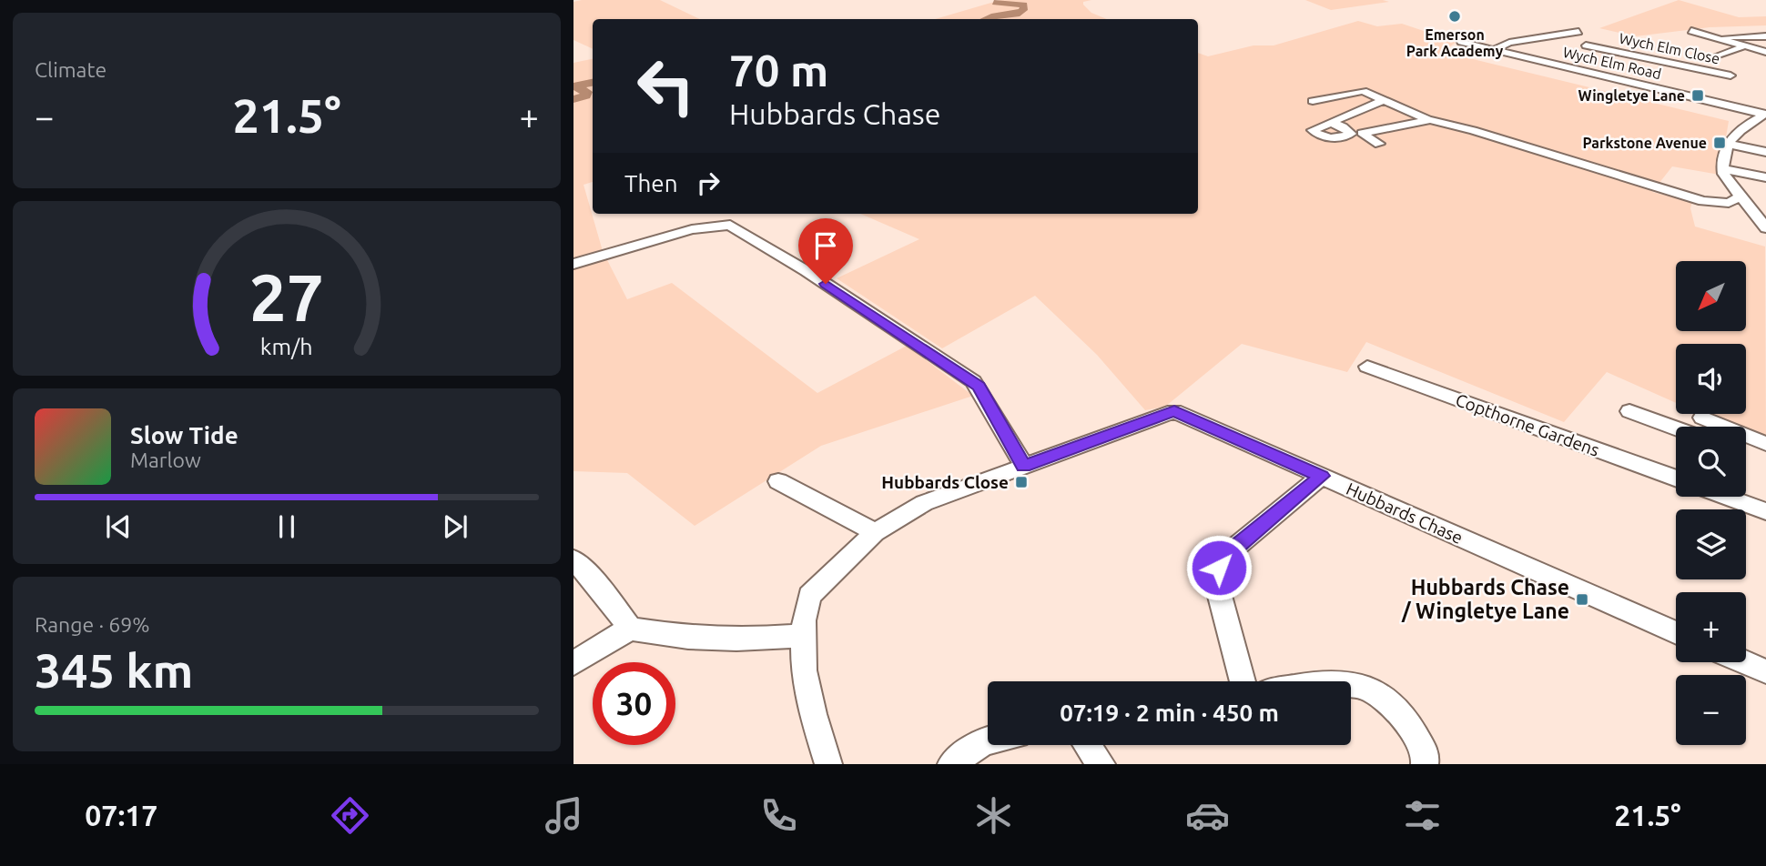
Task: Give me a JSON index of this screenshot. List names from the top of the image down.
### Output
{
  "streets": {
    "street": [
      "Wych Elm Close",
      "Wych Elm Road",
      "Copthorne Gardens",
      "Hubbards Chase"
    ]
  },
  "crossings": [
    ["Wych Elm Close", "Wych Elm Road"]
  ],
  "places": {
    "other": ["Emerson Park Academy"],
    "transit": [
      "Wingletye Lane",
      "Parkstone Avenue",
      "Hubbards Close",
      "Hubbards Chase / Wingletye Lane"
    ]
  },
  "north": "bottom left",
  "page": {
    "tile": [
      "Climate",
      ["Range · 69%", "345 km"]
    ],
    "turn": ["70 m", "Hubbards Chase"],
    "heat": ["−", "21.5°", "+"],
    "then": "Then",
    "map_buttons": ["+", "−"],
    "song": ["Slow Tide", "Marlow"],
    "limit": "30",
    "trip": "07:19 · 2 min · 450 m",
    "tabs": ["07:17", "21.5°"],
    "gauge": ["27", "km/h"]
  }
}
